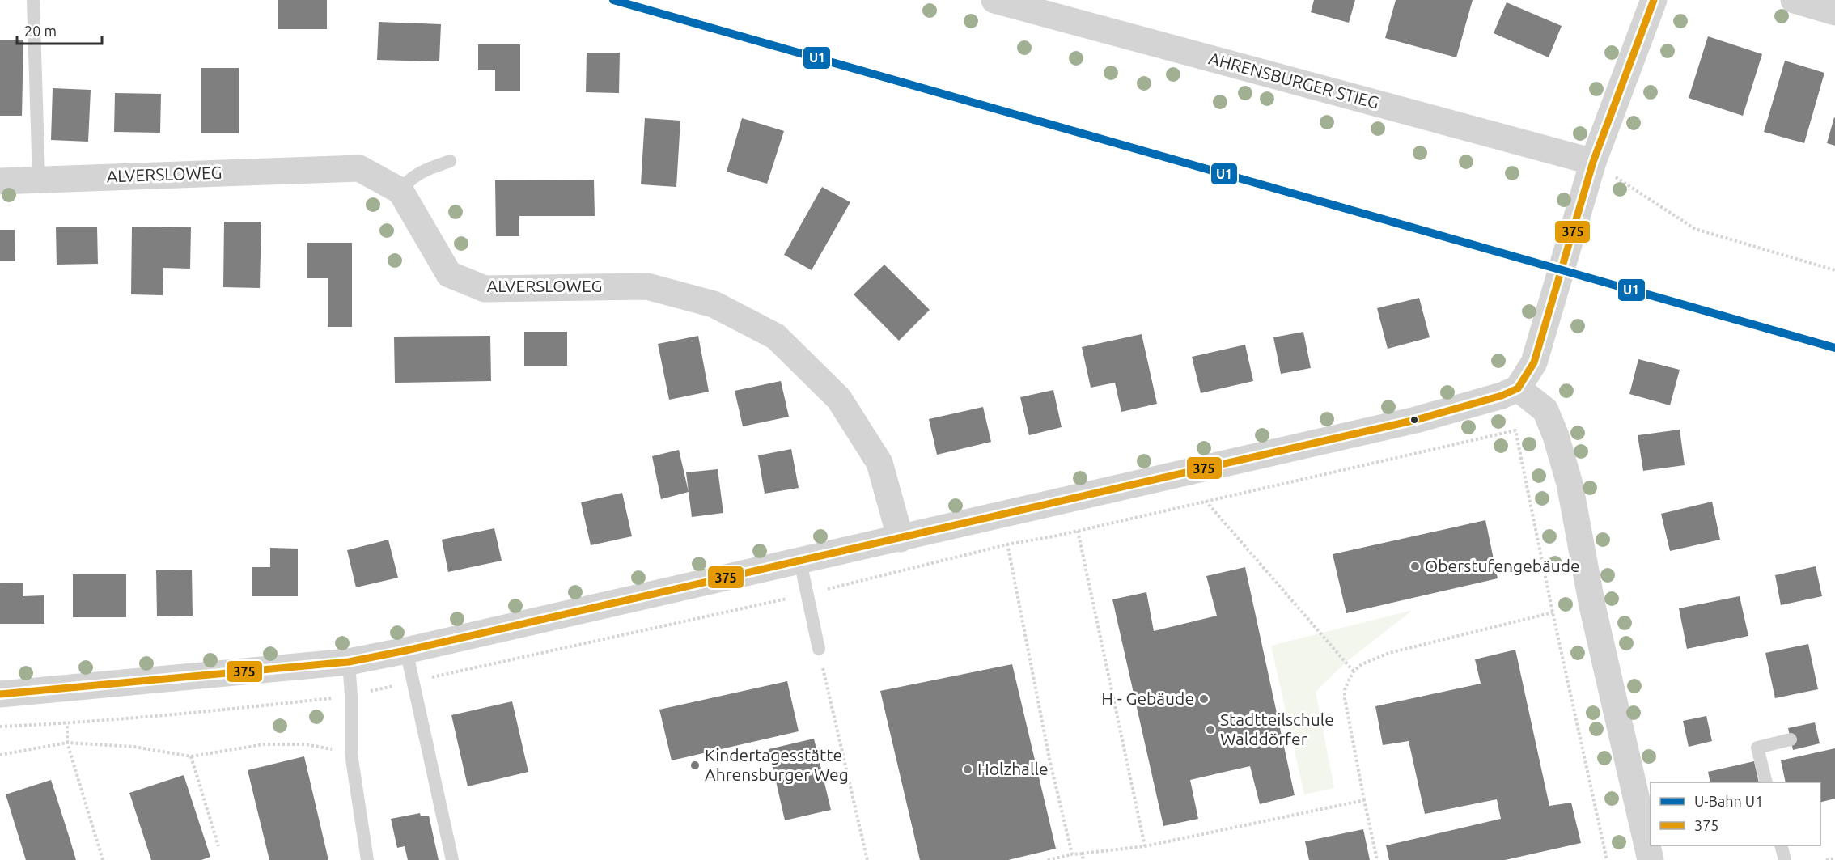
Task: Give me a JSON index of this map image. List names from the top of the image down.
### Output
{
  "streets": {
    "street": ["AHRENSBURGER STIEG", "ALVERSLOWEG"]
  },
  "places": [
    "Oberstufengebäude",
    "H - Gebäude",
    "Stadtteilschule Walddörfer",
    "Kindertagesstätte Ahrensburger Weg",
    "Holzhalle"
  ],
  "lines": ["metro line U1", "transit line 375"],
  "legend": ["U-Bahn U1", "375"],
  "scale_bar": "20 m"
}
